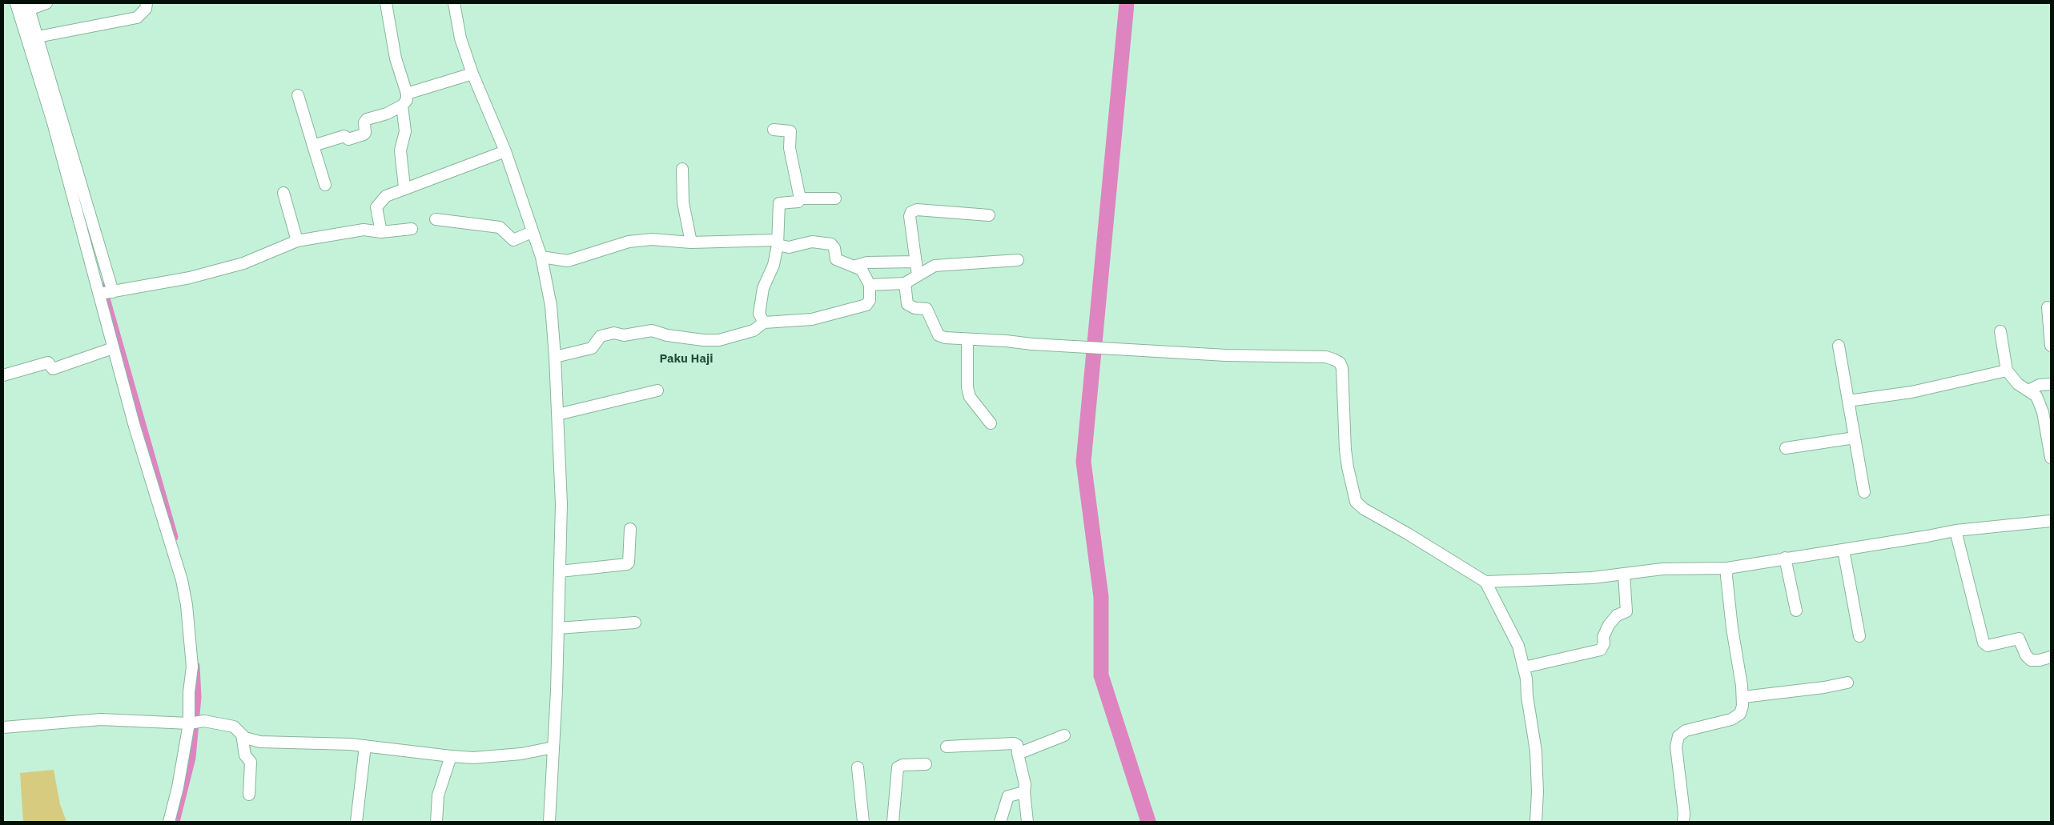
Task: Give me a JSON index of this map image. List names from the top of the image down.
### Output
{
  "districts": ["Paku Haji"]
}
